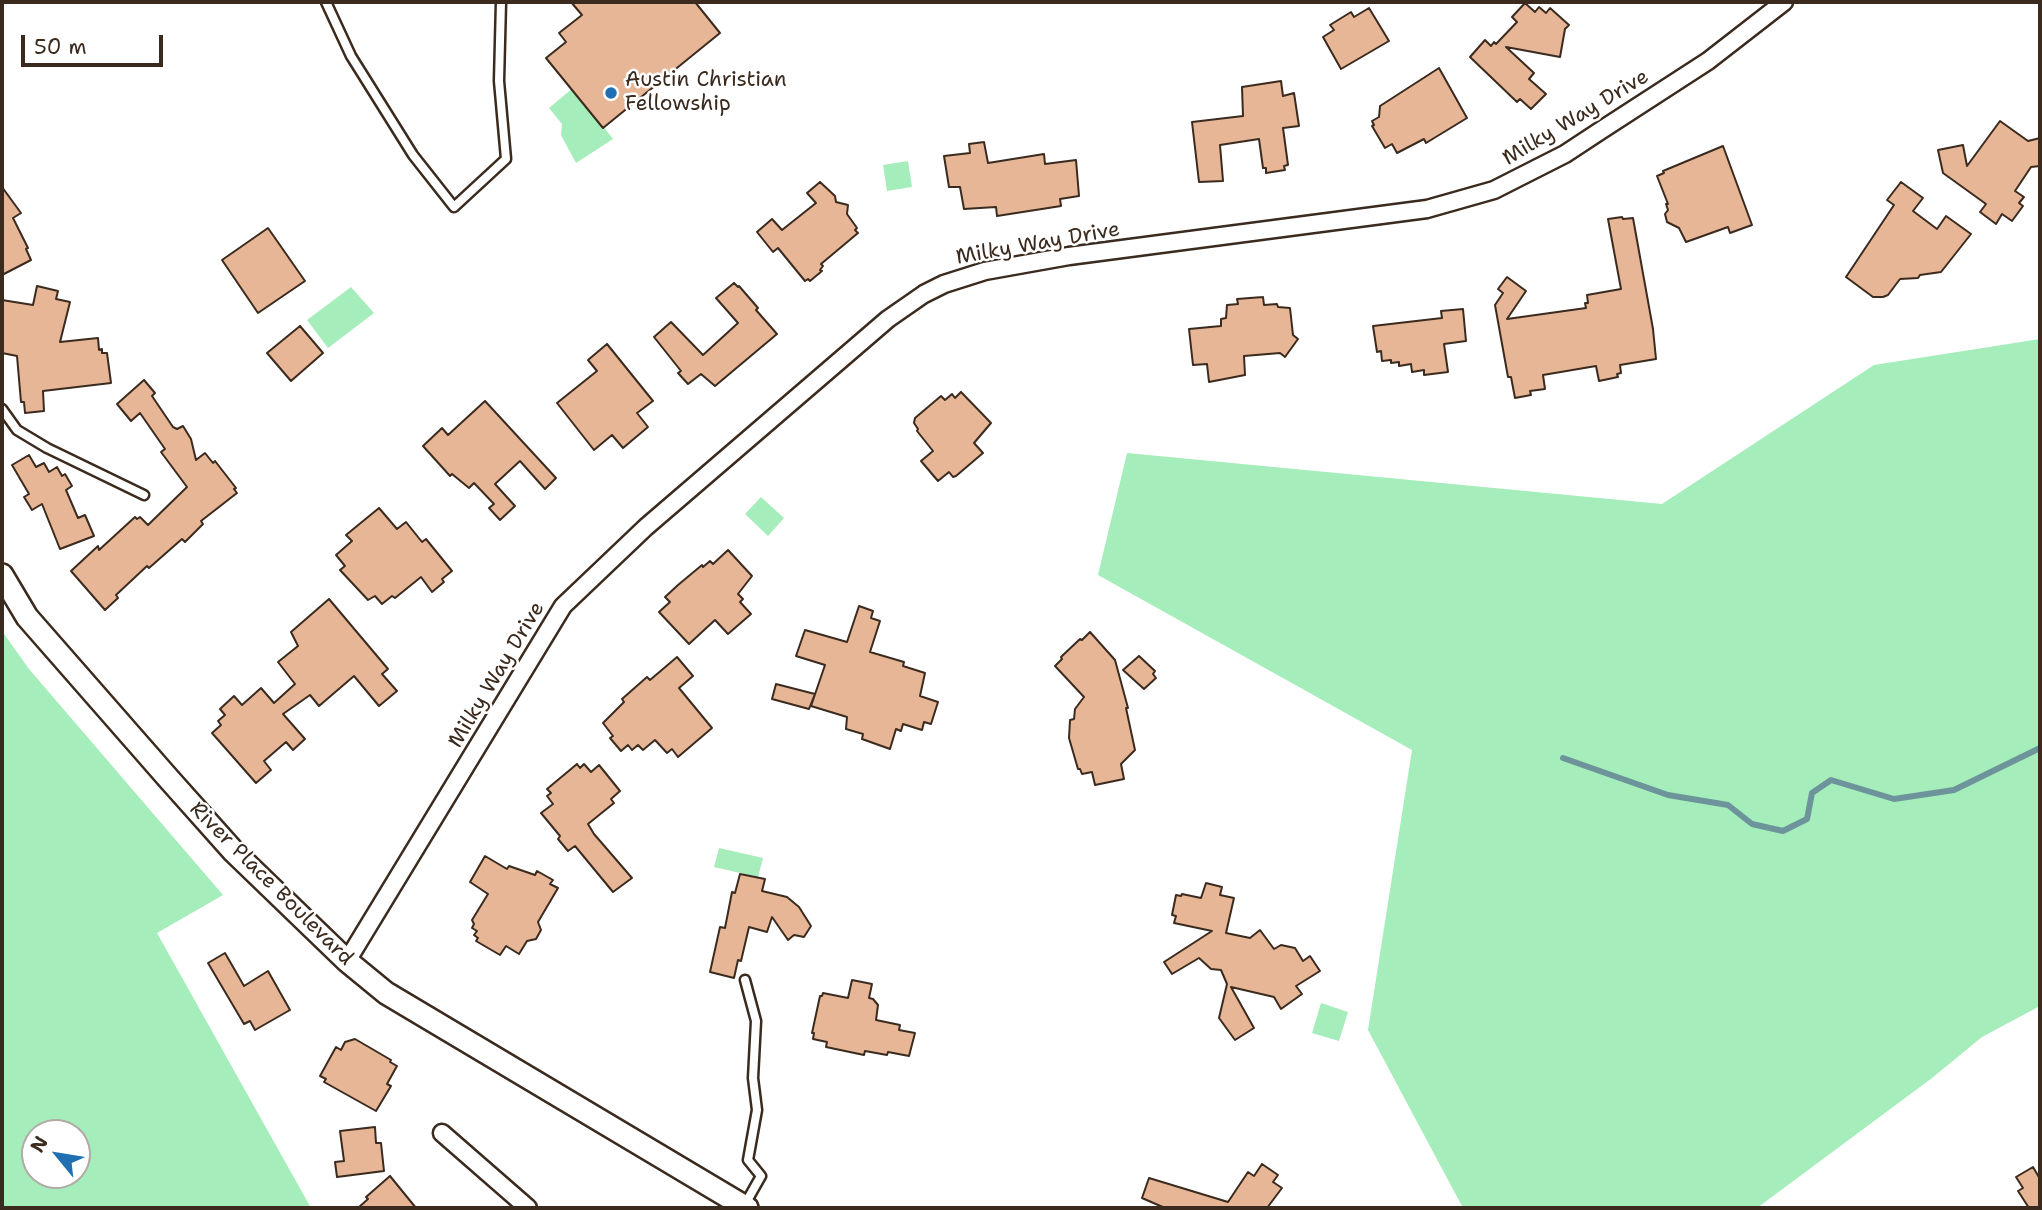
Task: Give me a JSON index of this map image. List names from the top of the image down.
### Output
{
  "streets": {
    "street": ["Milky Way Drive", "River Place Boulevard"]
  },
  "crossings": [
    ["Milky Way Drive", "River Place Boulevard"]
  ],
  "places": ["Austin Christian Fellowship"],
  "scale_bar": "50 m",
  "north": "top left"
}
